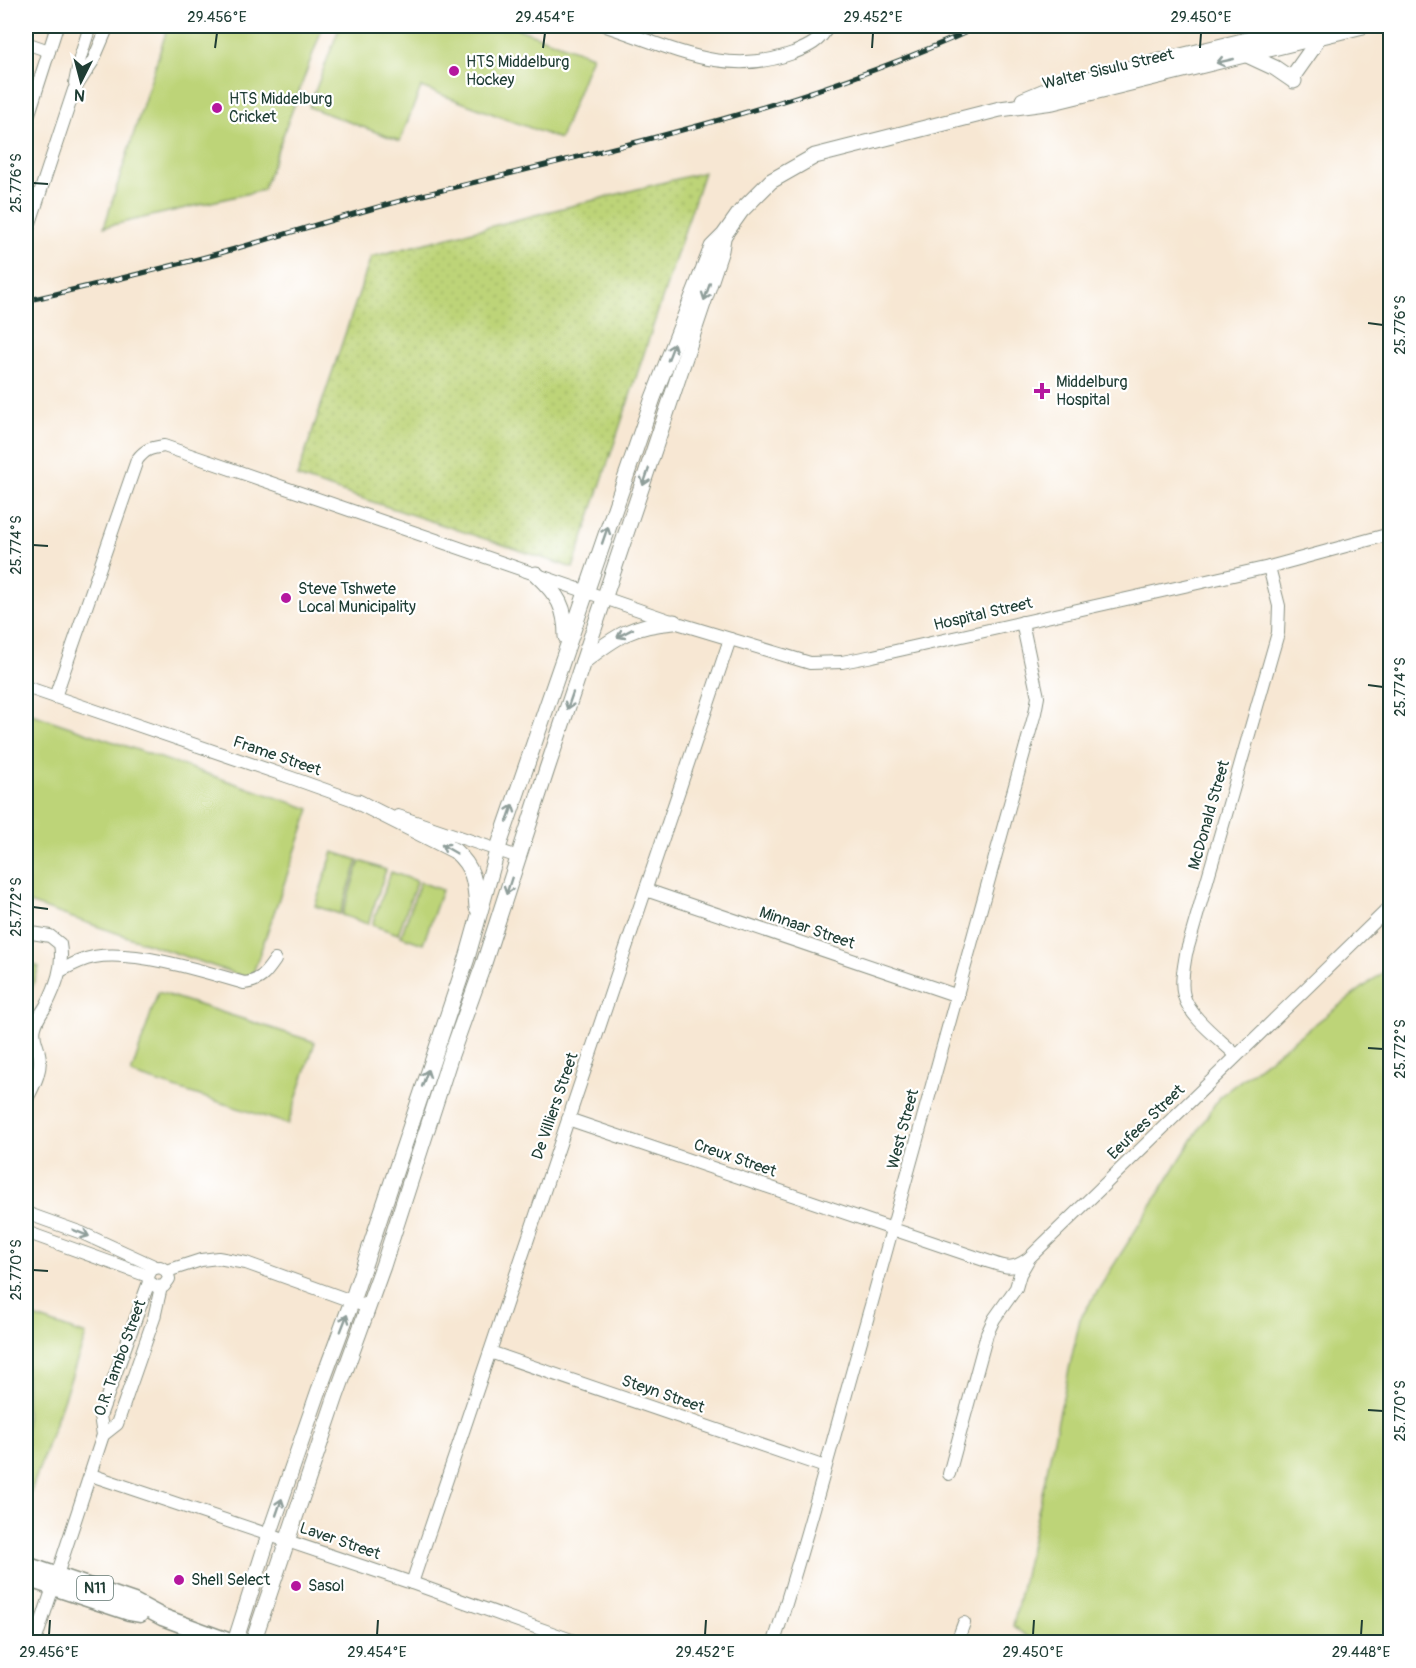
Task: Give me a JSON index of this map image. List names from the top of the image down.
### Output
{
  "streets": {
    "highway": ["N11"],
    "main road": ["Walter Sisulu Street"],
    "street": [
      "Hospital Street",
      "Frame Street",
      "McDonald Street",
      "Minnaar Street",
      "De Villiers Street",
      "Eeufees Street",
      "West Street",
      "Creux Street",
      "O.R. Tambo Street",
      "Steyn Street",
      "Laver Street"
    ]
  },
  "crossings": [
    ["Walter Sisulu Street", "Hospital Street"],
    ["Walter Sisulu Street", "Frame Street"],
    ["Walter Sisulu Street", "Laver Street"],
    ["Hospital Street", "Frame Street"],
    ["Hospital Street", "McDonald Street"],
    ["Hospital Street", "De Villiers Street"],
    ["Hospital Street", "West Street"],
    ["McDonald Street", "Eeufees Street"],
    ["Minnaar Street", "De Villiers Street"],
    ["Minnaar Street", "West Street"],
    ["De Villiers Street", "Creux Street"],
    ["De Villiers Street", "Steyn Street"],
    ["De Villiers Street", "Laver Street"],
    ["West Street", "Creux Street"],
    ["West Street", "Steyn Street"],
    ["O.R. Tambo Street", "Laver Street"],
    ["O.R. Tambo Street", "N11"]
  ],
  "places": {
    "other": [
      "HTS Middelburg Hockey",
      "HTS Middelburg Cricket",
      "Steve Tshwete Local Municipality",
      "Shell Select",
      "Sasol"
    ],
    "health": ["Middelburg Hospital"]
  },
  "north": "bottom",
  "coordinates": [
    "29.456°E",
    "29.454°E",
    "29.452°E",
    "29.450°E",
    "25.776°S",
    "25.774°S",
    "25.772°S",
    "25.770°S",
    "29.448°E"
  ]
}
